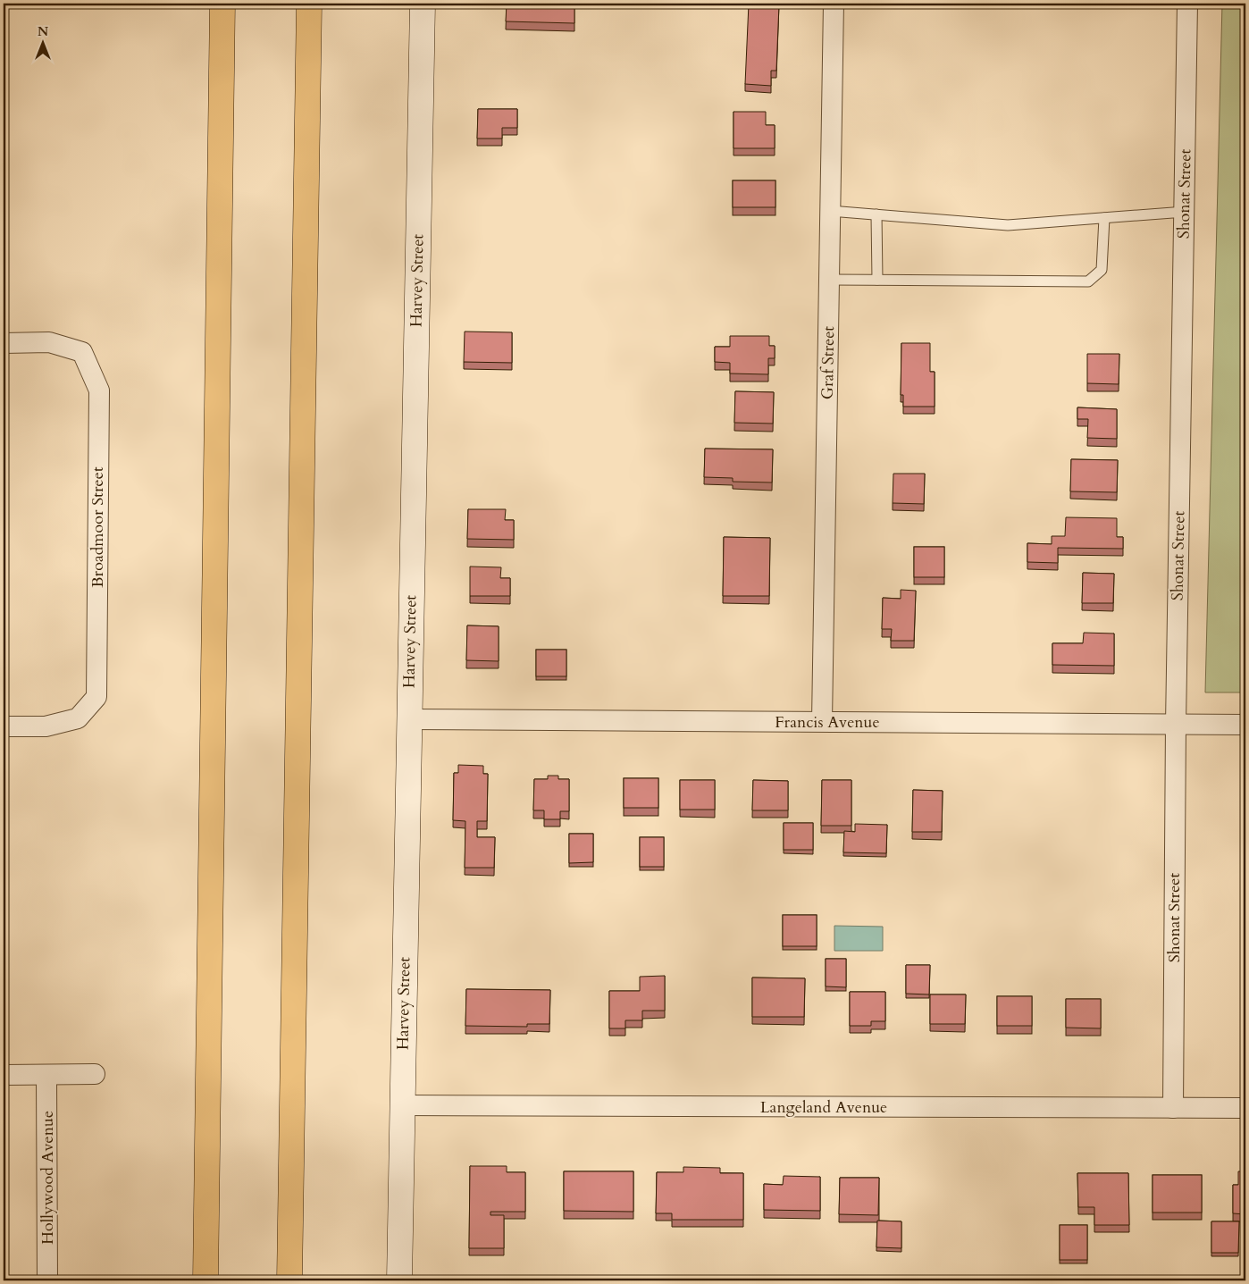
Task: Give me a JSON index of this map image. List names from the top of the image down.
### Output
{
  "streets": {
    "street": [
      "Shonat Street",
      "Harvey Street",
      "Graf Street",
      "Broadmoor Street",
      "Francis Avenue",
      "Langeland Avenue",
      "Hollywood Avenue"
    ]
  },
  "crossings": [
    ["Shonat Street", "Francis Avenue"],
    ["Shonat Street", "Langeland Avenue"],
    ["Harvey Street", "Francis Avenue"],
    ["Harvey Street", "Langeland Avenue"],
    ["Graf Street", "Francis Avenue"]
  ],
  "north": "top"
}
